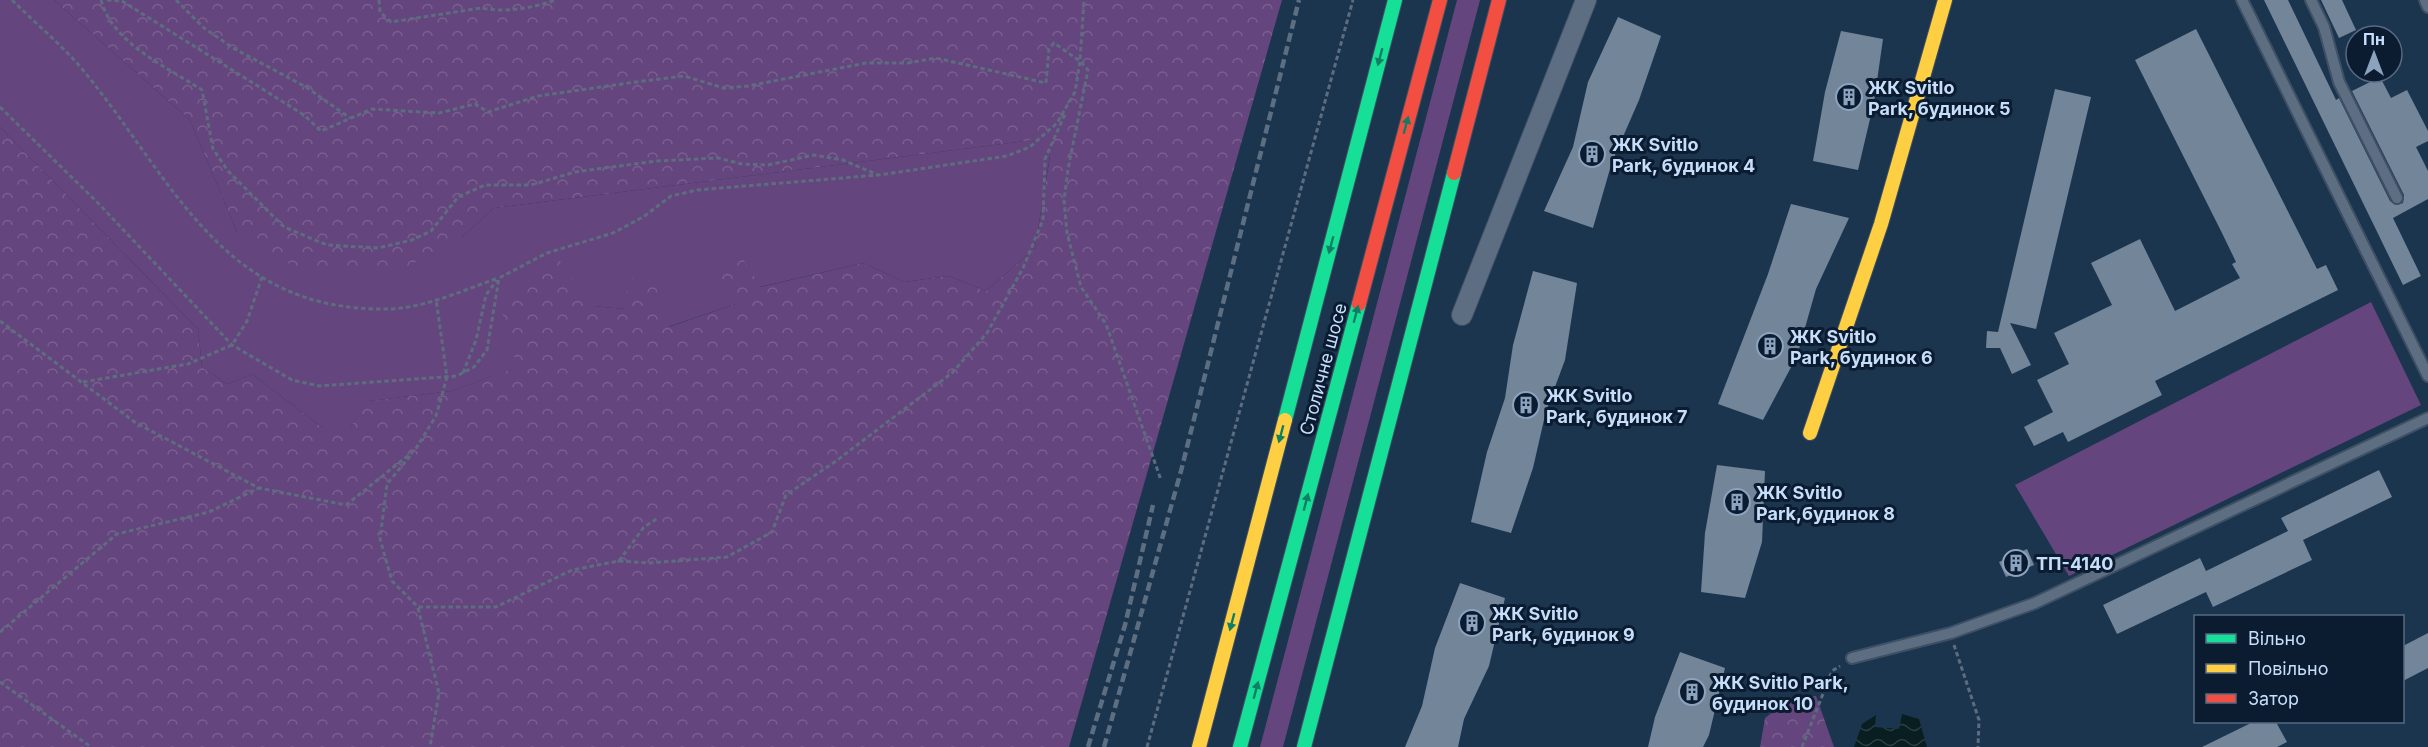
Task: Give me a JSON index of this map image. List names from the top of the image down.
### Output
{
  "streets": {
    "main road": ["Столичне шосе"]
  },
  "places": {
    "building": [
      "ЖК Svitlo Park, будинок 5",
      "ЖК Svitlo Park, будинок 4",
      "ЖК Svitlo Park, будинок 6",
      "ЖК Svitlo Park, будинок 7",
      "ЖК Svitlo Park,будинок 8",
      "ТП-4140",
      "ЖК Svitlo Park, будинок 9",
      "ЖК Svitlo Park, будинок 10"
    ]
  },
  "legend": ["Вільно", "Повільно", "Затор"],
  "north": "top"
}
